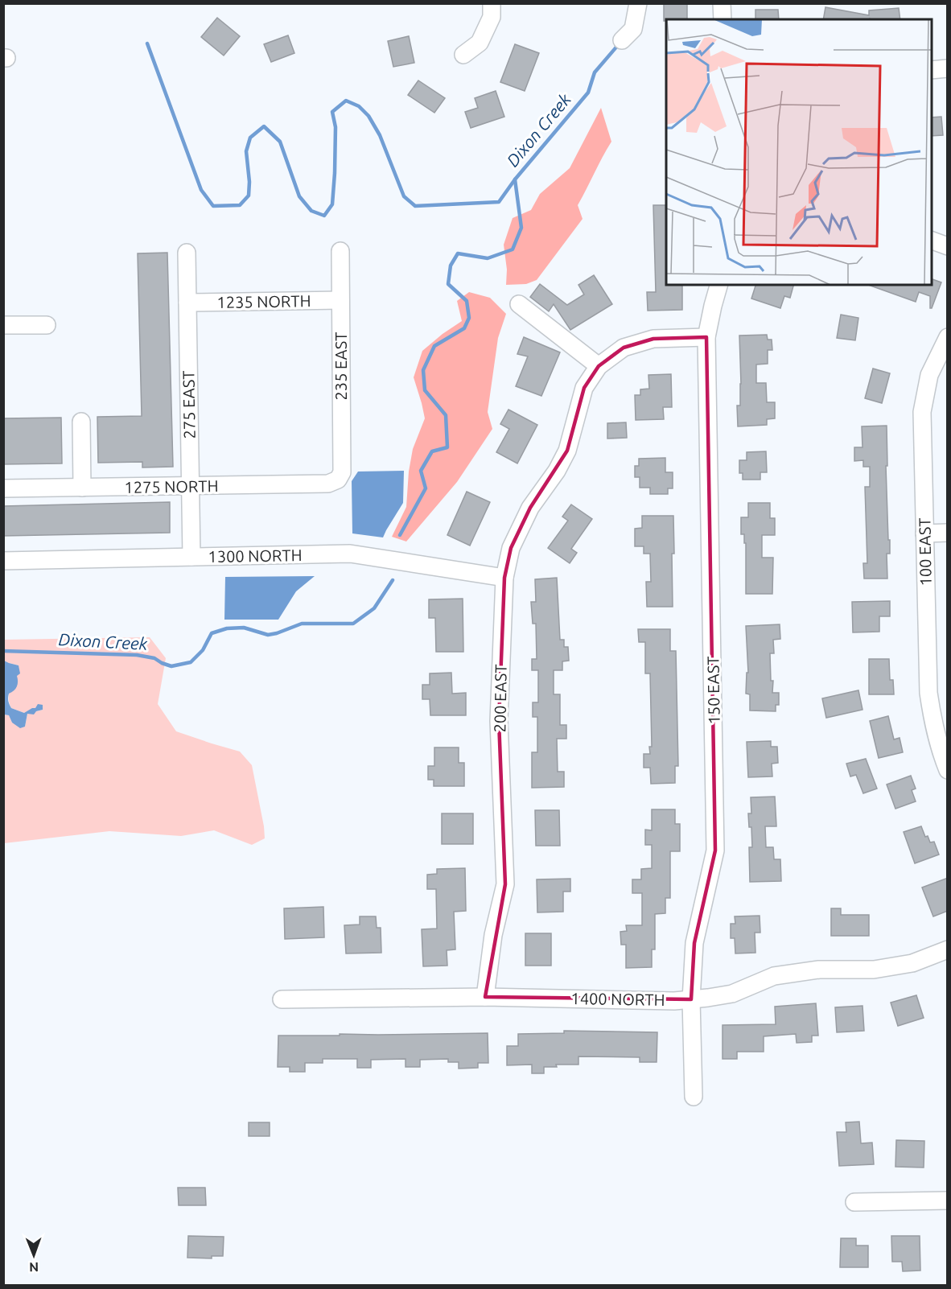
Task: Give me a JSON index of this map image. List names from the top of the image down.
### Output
{
  "streets": {
    "street": [
      "1235 NORTH",
      "235 EAST",
      "275 EAST",
      "1275 NORTH",
      "100 EAST",
      "1300 NORTH",
      "150 EAST",
      "200 EAST",
      "1400 NORTH"
    ]
  },
  "crossings": [
    ["1235 NORTH", "235 EAST"],
    ["1235 NORTH", "275 EAST"],
    ["235 EAST", "1275 NORTH"],
    ["275 EAST", "1275 NORTH"],
    ["275 EAST", "1300 NORTH"],
    ["1300 NORTH", "200 EAST"],
    ["150 EAST", "1400 NORTH"],
    ["200 EAST", "1400 NORTH"]
  ],
  "water": ["Dixon Creek"],
  "north": "bottom"
}
